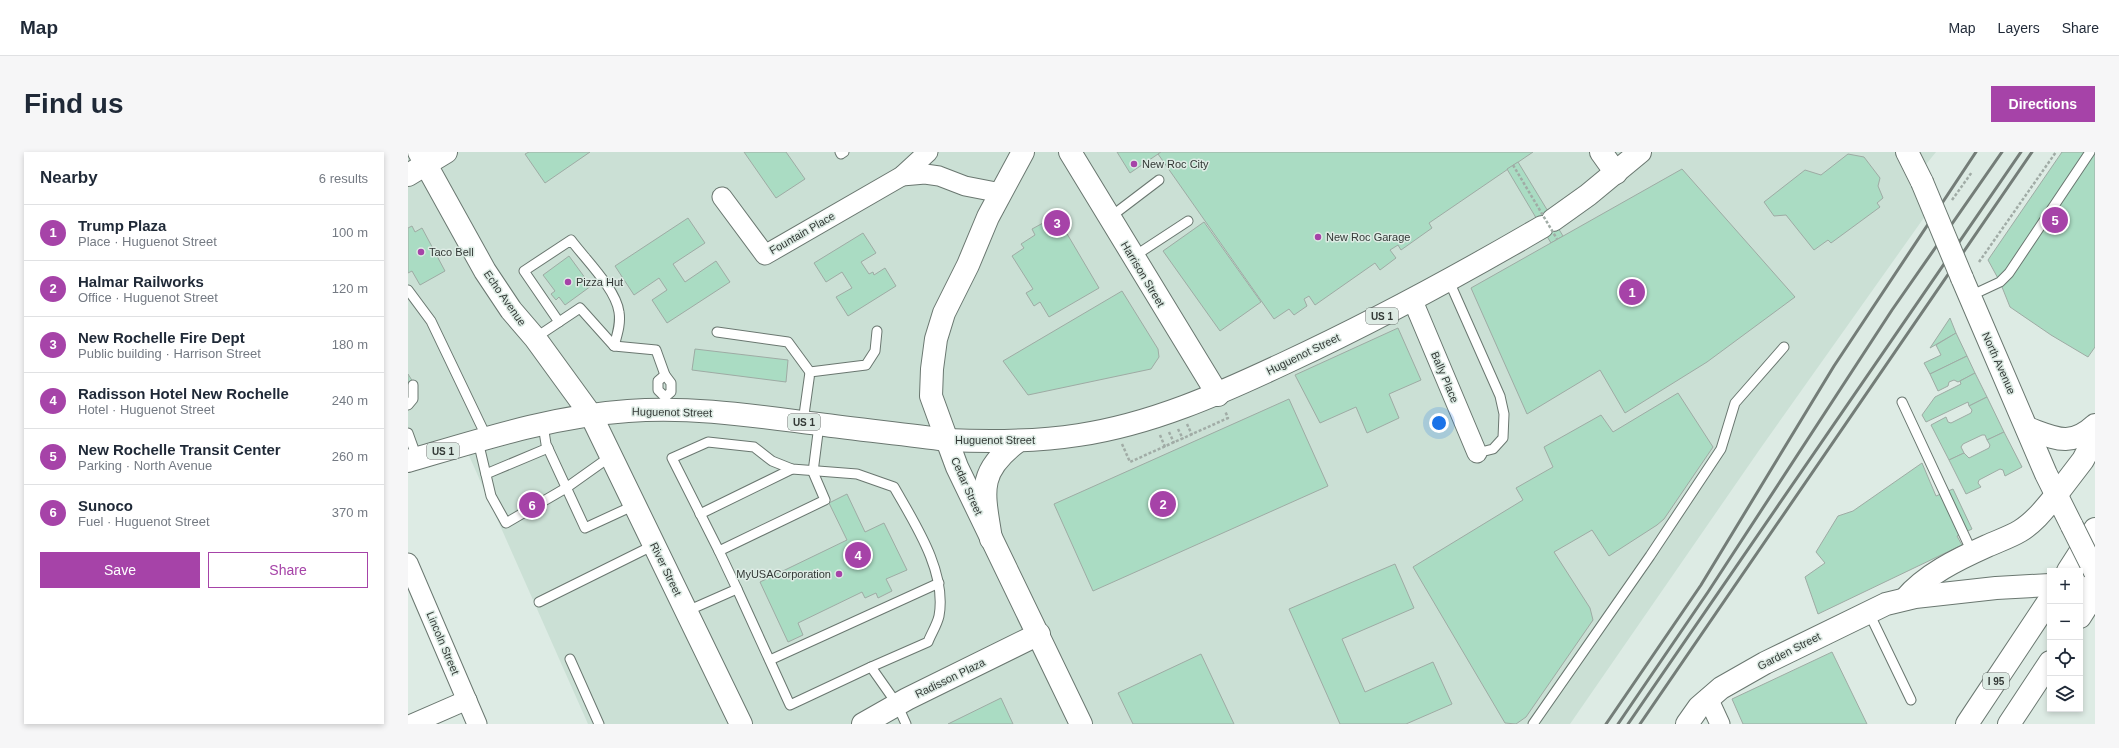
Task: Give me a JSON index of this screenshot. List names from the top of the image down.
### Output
{
  "streets": {
    "main road": [
      "Harrison Street",
      "Echo Avenue",
      "US 1",
      "Huguenot Street",
      "North Avenue",
      "Cedar Street",
      "River Street",
      "Garden Street",
      "Radisson Plaza",
      "I 95"
    ],
    "street": ["Fountain Place", "Bally Place", "Lincoln Street"]
  },
  "crossings": [
    ["Fountain Place", "Cedar Street"],
    ["Harrison Street", "Huguenot Street"],
    ["Echo Avenue", "Huguenot Street"],
    ["Echo Avenue", "River Street"],
    ["Huguenot Street", "Bally Place"],
    ["Huguenot Street", "Cedar Street"],
    ["Huguenot Street", "River Street"],
    ["Cedar Street", "Radisson Plaza"]
  ],
  "places": [
    "New Roc City",
    "New Roc Garage",
    "Taco Bell",
    "Pizza Hut",
    "MyUSACorporation"
  ],
  "page": {
    "header": "Map",
    "nav": ["Map", "Layers", "Share"],
    "buttons": [
      "Directions",
      ["Save", "Share"]
    ],
    "title": "Find us",
    "heading": ["Nearby", "6 results"],
    "list": [
      {
        "mark": "1",
        "name": "Trump Plaza",
        "note": "Place · Huguenot Street",
        "value": "100 m"
      },
      {
        "mark": "2",
        "name": "Halmar Railworks",
        "note": "Office · Huguenot Street",
        "value": "120 m"
      },
      {
        "mark": "3",
        "name": "New Rochelle Fire Dept",
        "note": "Public building · Harrison Street",
        "value": "180 m"
      },
      {
        "mark": "4",
        "name": "Radisson Hotel New Rochelle",
        "note": "Hotel · Huguenot Street",
        "value": "240 m"
      },
      {
        "mark": "5",
        "name": "New Rochelle Transit Center",
        "note": "Parking · North Avenue",
        "value": "260 m"
      },
      {
        "mark": "6",
        "name": "Sunoco",
        "note": "Fuel · Huguenot Street",
        "value": "370 m"
      }
    ],
    "pins": [
      "5",
      "3",
      "1",
      "2",
      "6",
      "4"
    ],
    "map_buttons": ["+", "−"]
  }
}
